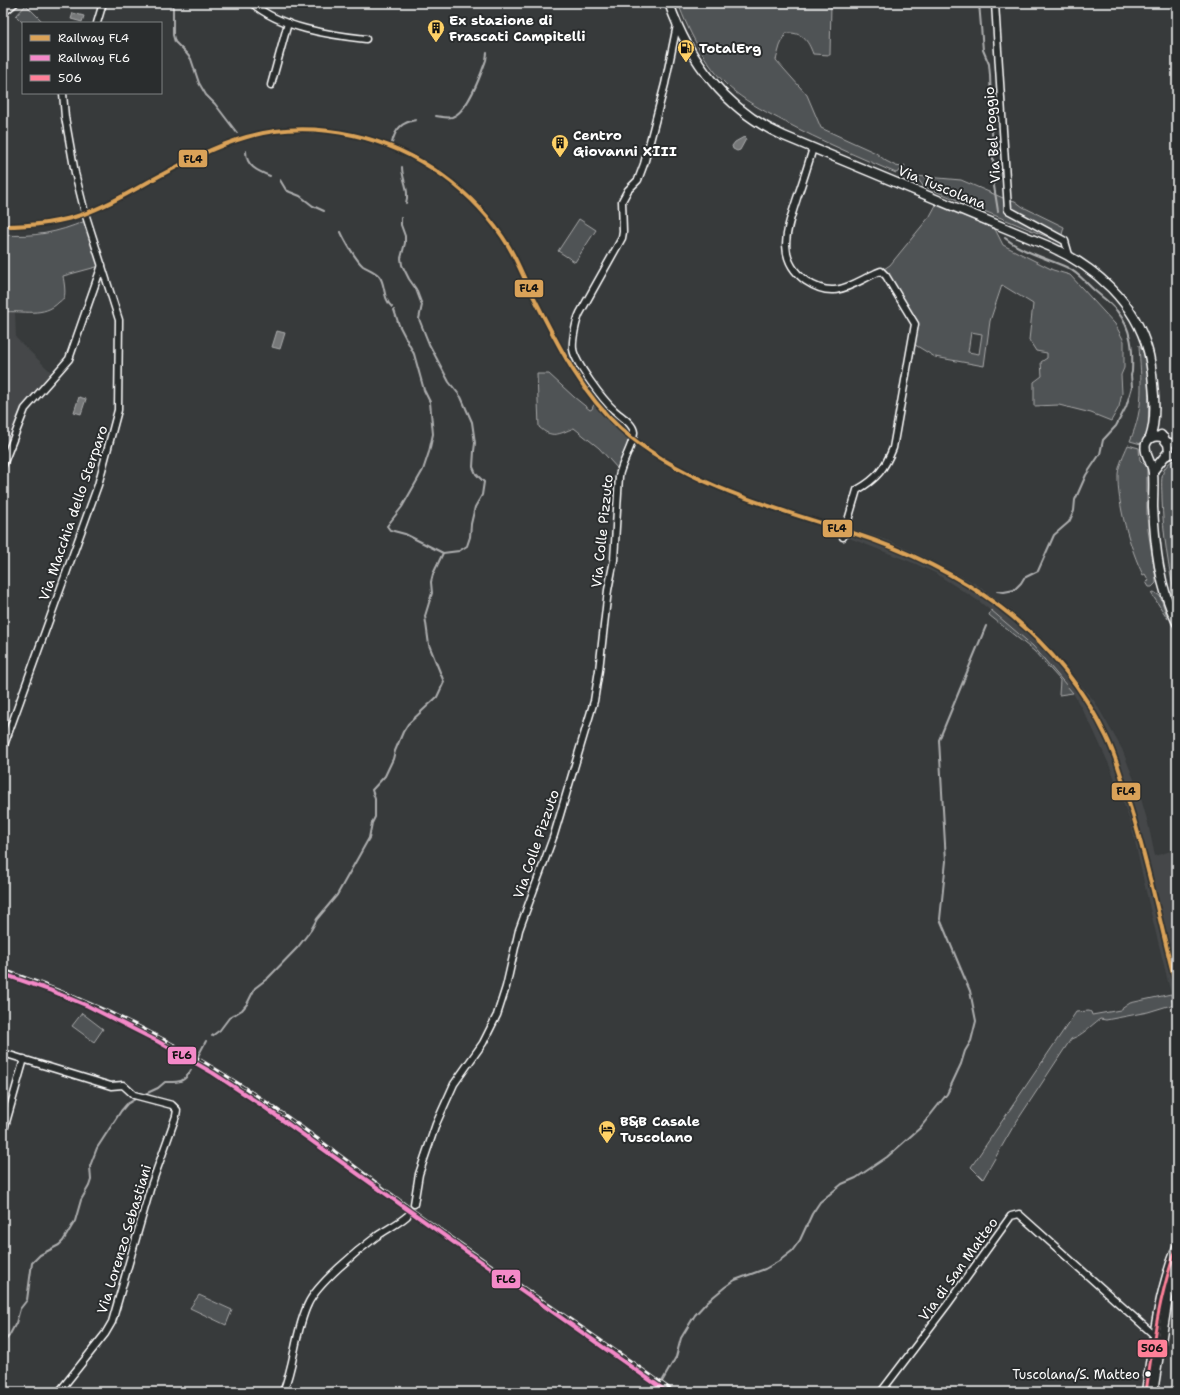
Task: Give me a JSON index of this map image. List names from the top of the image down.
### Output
{
  "streets": {
    "main road": ["Via Tuscolana"],
    "street": [
      "Via Bel Poggio",
      "Via Macchia dello Sterparo",
      "Via Colle Pizzuto",
      "Via Lorenzo Sebastiani",
      "Via di San Matteo"
    ]
  },
  "crossings": [
    ["Via Bel Poggio", "Via Tuscolana"],
    ["Via Tuscolana", "Via Colle Pizzuto"]
  ],
  "places": {
    "building": ["Ex stazione di Frascati Campitelli", "Centro Giovanni XIII"],
    "fuel station": ["TotalErg"],
    "hotel": ["B&B Casale Tuscolano"],
    "other": ["Tuscolana/S. Matteo"]
  },
  "lines": ["rail line FL4", "rail line FL6", "transit line 506"],
  "legend": ["Railway FL4", "Railway FL6", "506"]
}
